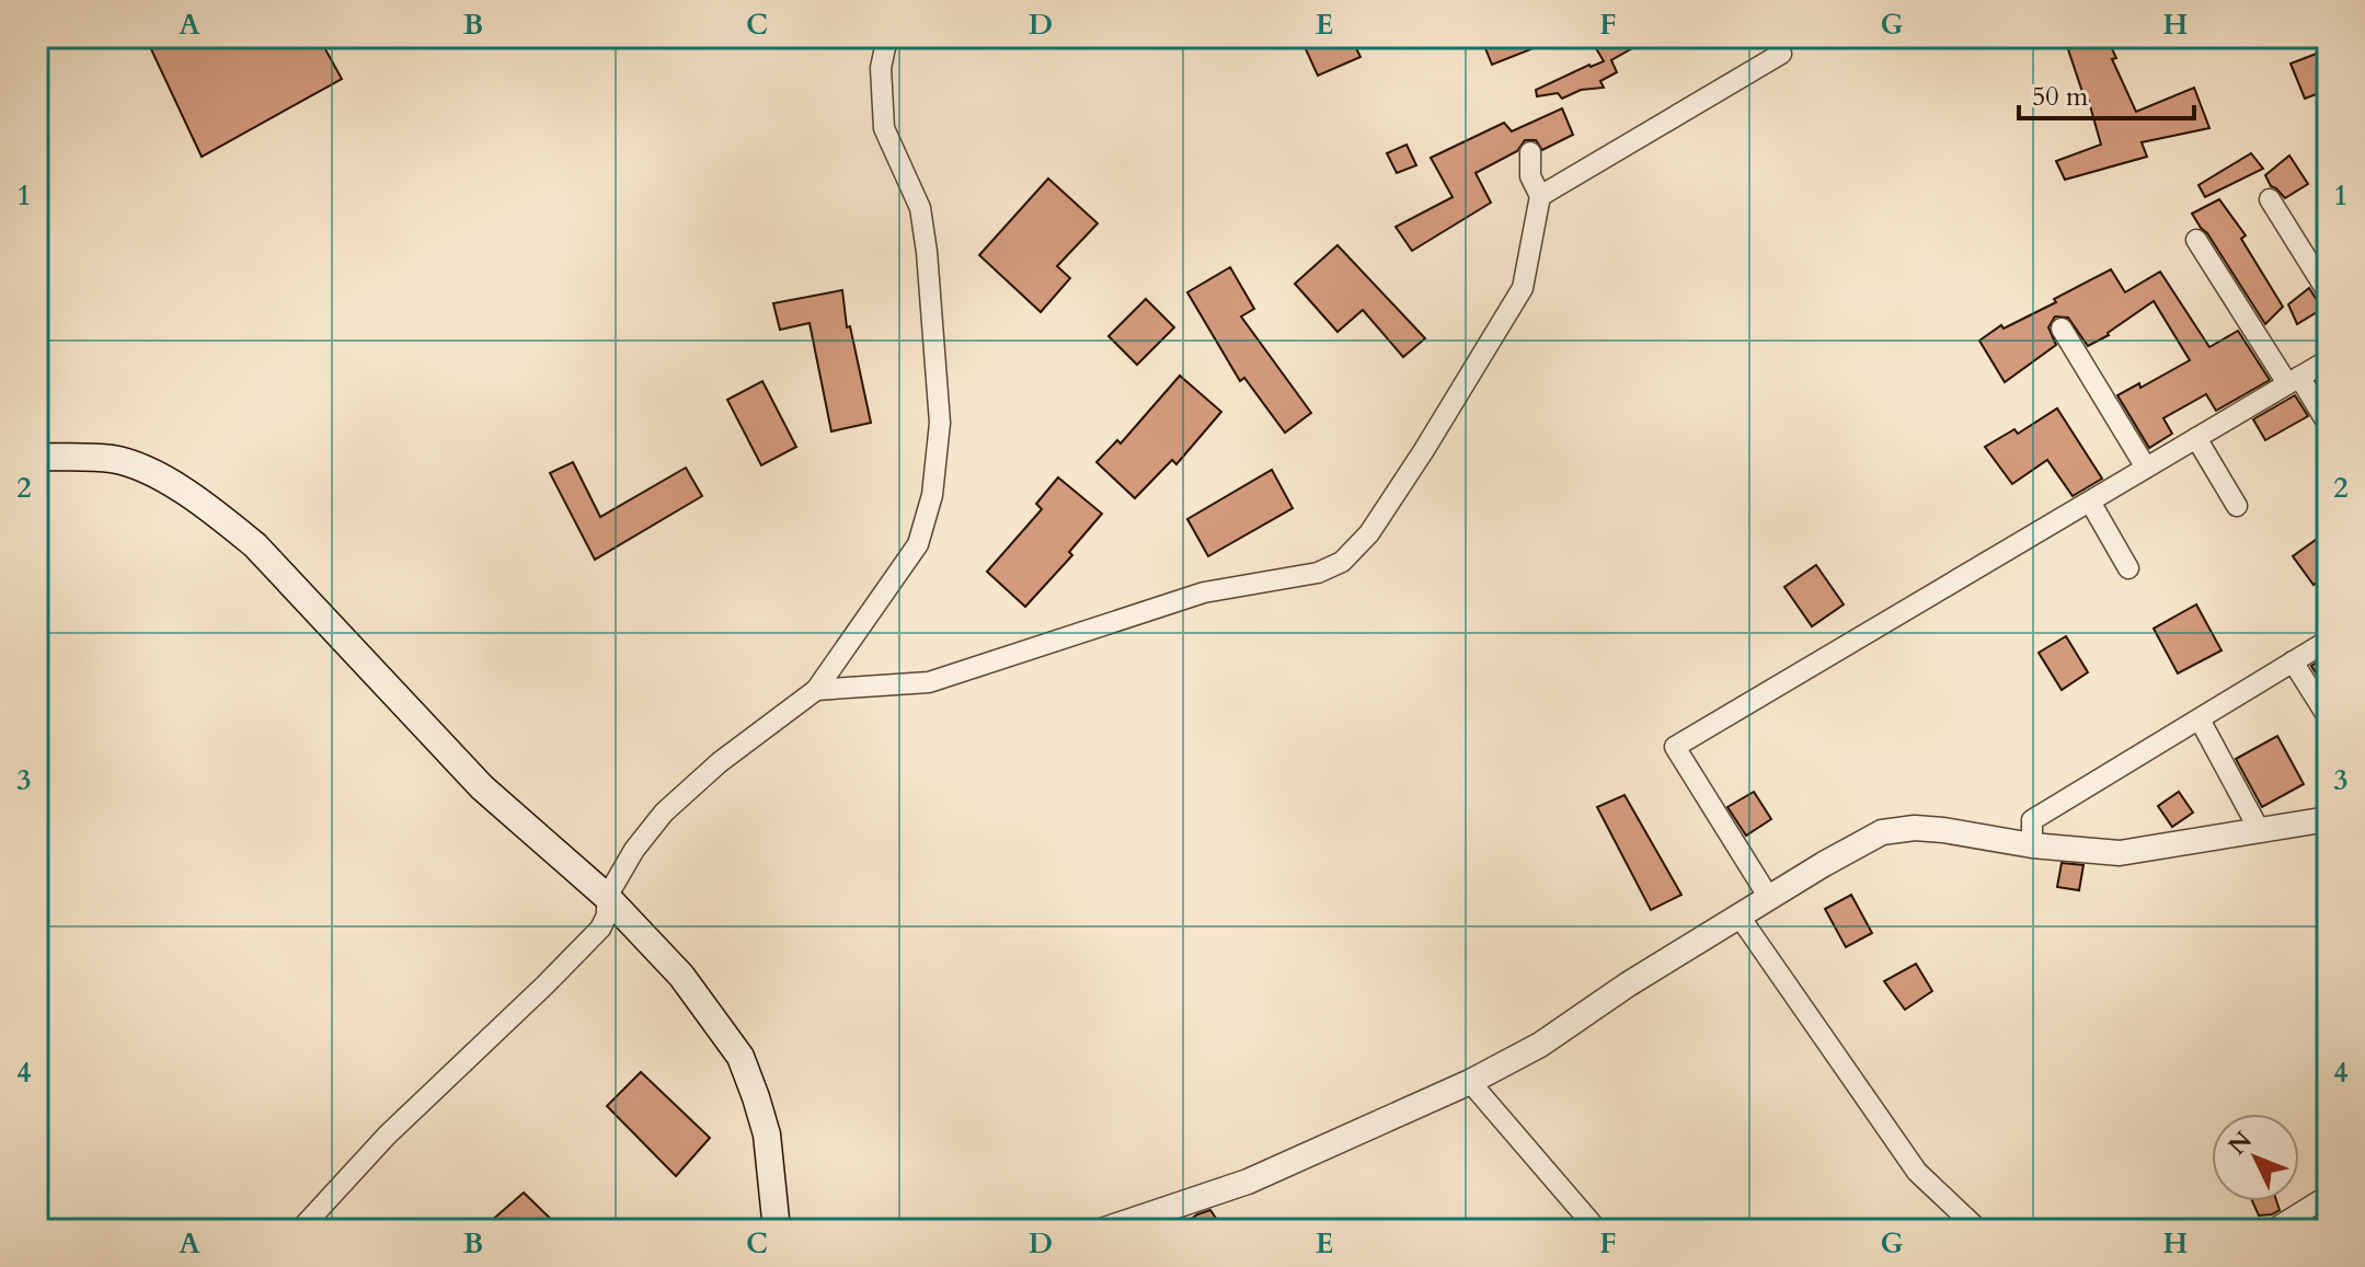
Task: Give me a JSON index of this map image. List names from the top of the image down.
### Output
{
  "scale_bar": "50 m",
  "north": "top left",
  "grid": {
    "columns": [
      "A",
      "B",
      "C",
      "D",
      "E",
      "F",
      "G",
      "H"
    ],
    "rows": [
      "1",
      "2",
      "3",
      "4"
    ]
  }
}
